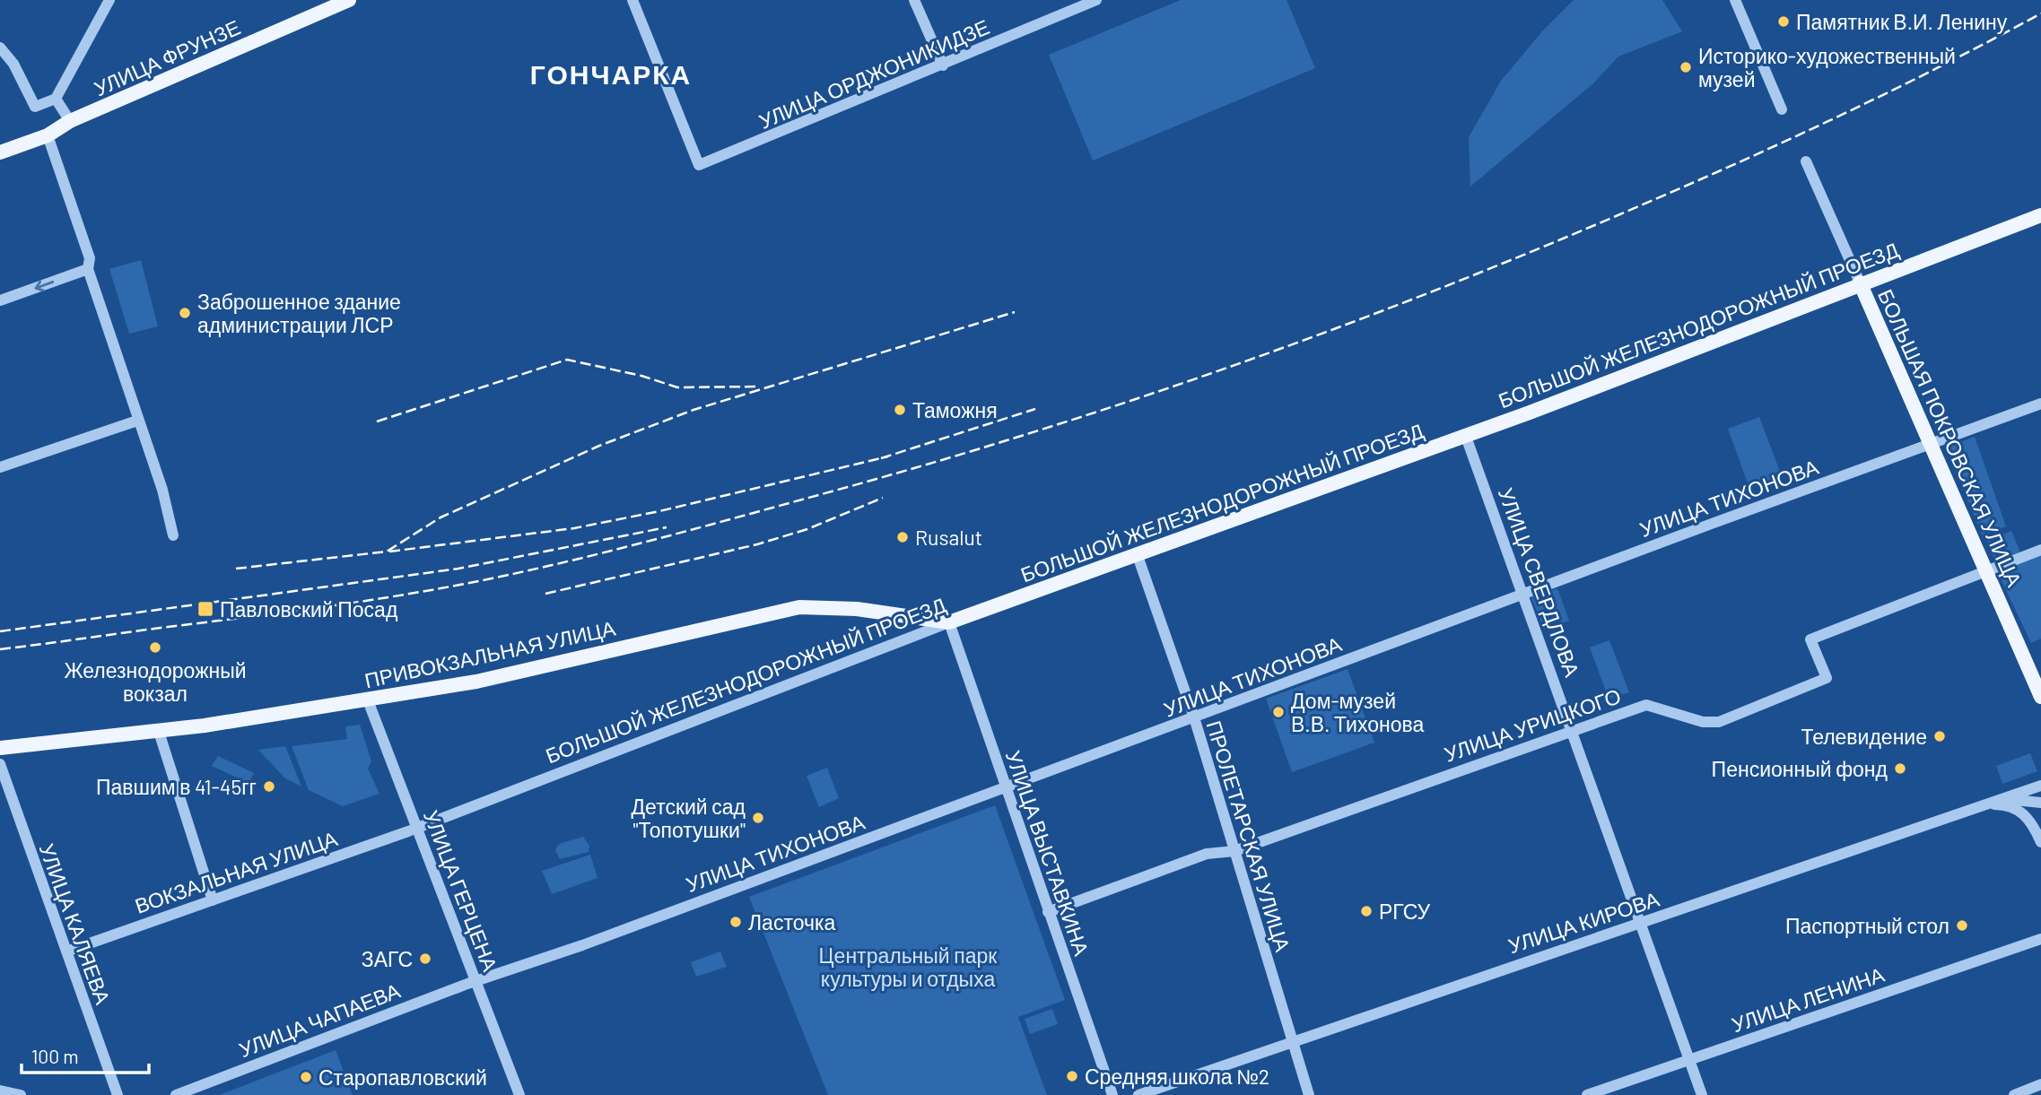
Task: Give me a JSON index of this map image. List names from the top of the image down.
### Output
{
  "streets": {
    "main road": [
      "УЛИЦА ФРУНЗЕ",
      "БОЛЬШОЙ ЖЕЛЕЗНОДОРОЖНЫЙ ПРОЕЗД",
      "БОЛЬШАЯ ПОКРОВСКАЯ УЛИЦА",
      "ПРИВОКЗАЛЬНАЯ УЛИЦА"
    ],
    "street": [
      "УЛИЦА ОРДЖОНИКИДЗЕ",
      "УЛИЦА ТИХОНОВА",
      "УЛИЦА СВЕРДЛОВА",
      "УЛИЦА УРИЦКОГО",
      "ПРОЛЕТАРСКАЯ УЛИЦА",
      "УЛИЦА ВЫСТАВКИНА",
      "ВОКЗАЛЬНАЯ УЛИЦА",
      "УЛИЦА ГЕРЦЕНА",
      "УЛИЦА КИРОВА",
      "УЛИЦА КАЛЯЕВА",
      "УЛИЦА ЛЕНИНА",
      "УЛИЦА ЧАПАЕВА"
    ]
  },
  "crossings": [
    ["БОЛЬШОЙ ЖЕЛЕЗНОДОРОЖНЫЙ ПРОЕЗД", "БОЛЬШАЯ ПОКРОВСКАЯ УЛИЦА"],
    ["БОЛЬШОЙ ЖЕЛЕЗНОДОРОЖНЫЙ ПРОЕЗД", "УЛИЦА СВЕРДЛОВА"],
    ["БОЛЬШОЙ ЖЕЛЕЗНОДОРОЖНЫЙ ПРОЕЗД", "ПРИВОКЗАЛЬНАЯ УЛИЦА"],
    ["БОЛЬШОЙ ЖЕЛЕЗНОДОРОЖНЫЙ ПРОЕЗД", "ПРОЛЕТАРСКАЯ УЛИЦА"],
    ["БОЛЬШОЙ ЖЕЛЕЗНОДОРОЖНЫЙ ПРОЕЗД", "УЛИЦА ВЫСТАВКИНА"],
    ["БОЛЬШОЙ ЖЕЛЕЗНОДОРОЖНЫЙ ПРОЕЗД", "ВОКЗАЛЬНАЯ УЛИЦА"],
    ["БОЛЬШОЙ ЖЕЛЕЗНОДОРОЖНЫЙ ПРОЕЗД", "УЛИЦА ГЕРЦЕНА"],
    ["БОЛЬШАЯ ПОКРОВСКАЯ УЛИЦА", "УЛИЦА ТИХОНОВА"],
    ["БОЛЬШАЯ ПОКРОВСКАЯ УЛИЦА", "УЛИЦА УРИЦКОГО"],
    ["УЛИЦА ТИХОНОВА", "УЛИЦА СВЕРДЛОВА"],
    ["УЛИЦА ТИХОНОВА", "ПРОЛЕТАРСКАЯ УЛИЦА"],
    ["УЛИЦА ТИХОНОВА", "УЛИЦА ВЫСТАВКИНА"],
    ["УЛИЦА ТИХОНОВА", "УЛИЦА ГЕРЦЕНА"],
    ["УЛИЦА ТИХОНОВА", "УЛИЦА ЧАПАЕВА"],
    ["УЛИЦА СВЕРДЛОВА", "УЛИЦА УРИЦКОГО"],
    ["УЛИЦА СВЕРДЛОВА", "УЛИЦА КИРОВА"],
    ["УЛИЦА СВЕРДЛОВА", "УЛИЦА ЛЕНИНА"],
    ["ПРИВОКЗАЛЬНАЯ УЛИЦА", "УЛИЦА ВЫСТАВКИНА"],
    ["ПРИВОКЗАЛЬНАЯ УЛИЦА", "УЛИЦА ГЕРЦЕНА"],
    ["УЛИЦА УРИЦКОГО", "ПРОЛЕТАРСКАЯ УЛИЦА"],
    ["УЛИЦА УРИЦКОГО", "УЛИЦА ВЫСТАВКИНА"],
    ["ПРОЛЕТАРСКАЯ УЛИЦА", "УЛИЦА КИРОВА"],
    ["ВОКЗАЛЬНАЯ УЛИЦА", "УЛИЦА ГЕРЦЕНА"],
    ["ВОКЗАЛЬНАЯ УЛИЦА", "УЛИЦА КАЛЯЕВА"],
    ["УЛИЦА ГЕРЦЕНА", "УЛИЦА ЧАПАЕВА"]
  ],
  "districts": ["ГОНЧАРКА"],
  "parks": ["Центральный парк культуры и отдыха"],
  "places": {
    "other": [
      "Памятник В.И. Ленину",
      "Историко-художественный музей",
      "Заброшенное здание администрации ЛСР",
      "Таможня",
      "Rusalut",
      "Железнодорожный вокзал",
      "Дом-музей В.В. Тихонова",
      "Телевидение",
      "Пенсионный фонд",
      "Павшим в 41-45гг",
      "Детский сад \"Топотушки\"",
      "РГСУ",
      "Ласточка",
      "Паспортный стол",
      "ЗАГС",
      "Средняя школа №2",
      "Старопавловский"
    ],
    "transit": ["Павловский Посад"]
  },
  "scale_bar": "100 m"
}
